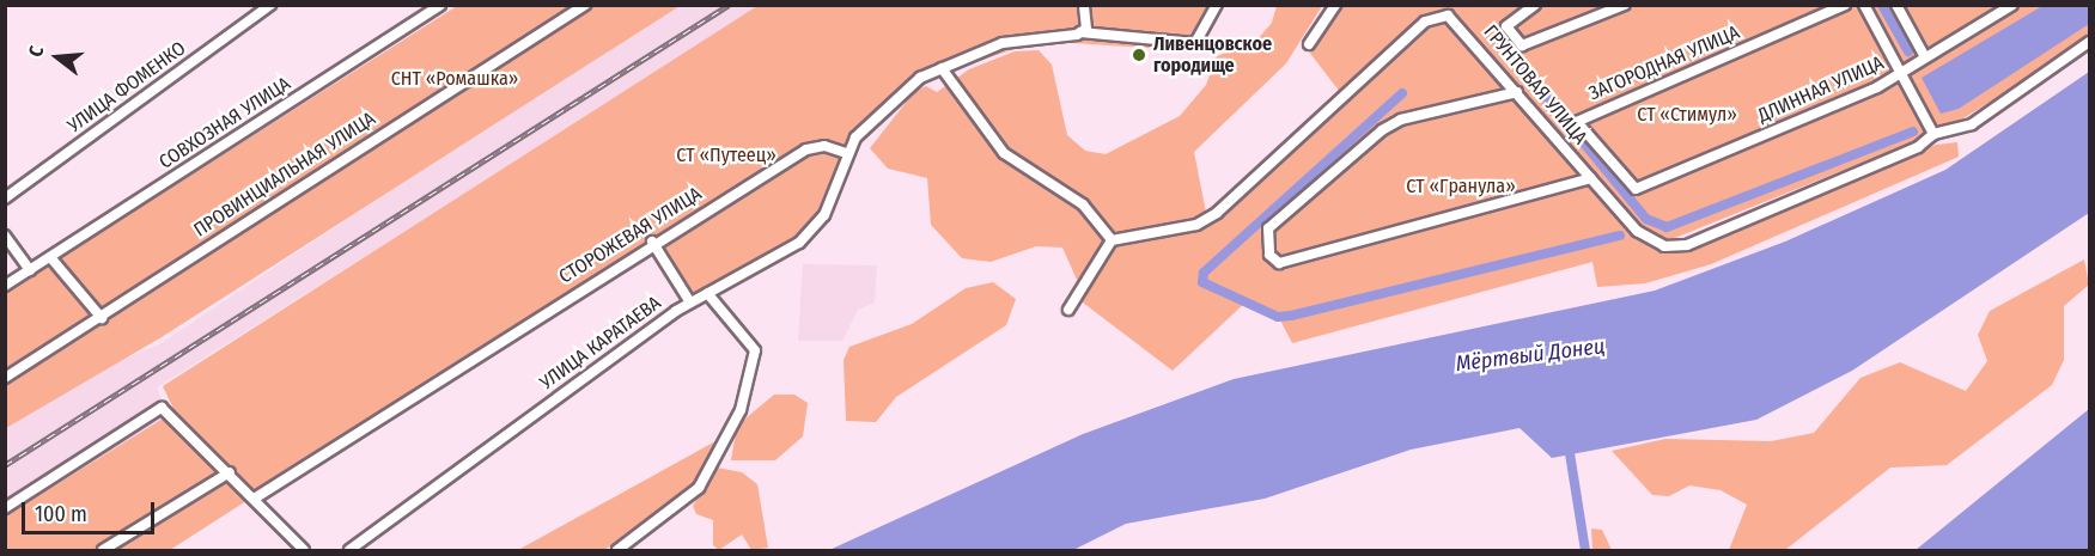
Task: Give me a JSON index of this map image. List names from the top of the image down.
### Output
{
  "streets": {
    "street": [
      "ЗАГОРОДНАЯ УЛИЦА",
      "ГРУНТОВАЯ УЛИЦА",
      "УЛИЦА ФОМЕНКО",
      "ДЛИННАЯ УЛИЦА",
      "СОВХОЗНАЯ УЛИЦА",
      "ПРОВИНЦИАЛЬНАЯ УЛИЦА",
      "СТОРОЖЕВАЯ УЛИЦА",
      "УЛИЦА КАРАТАЕВА"
    ]
  },
  "crossings": [
    ["ЗАГОРОДНАЯ УЛИЦА", "ДЛИННАЯ УЛИЦА"],
    ["СТОРОЖЕВАЯ УЛИЦА", "УЛИЦА КАРАТАЕВА"]
  ],
  "water": ["Мёртвый Донец"],
  "parks": [
    "СНТ «Ромашка»",
    "СТ «Стимул»",
    "СТ «Путеец»",
    "СТ «Гранула»"
  ],
  "places": ["Ливенцовское городище"],
  "scale_bar": "100 m",
  "north": "left"
}
